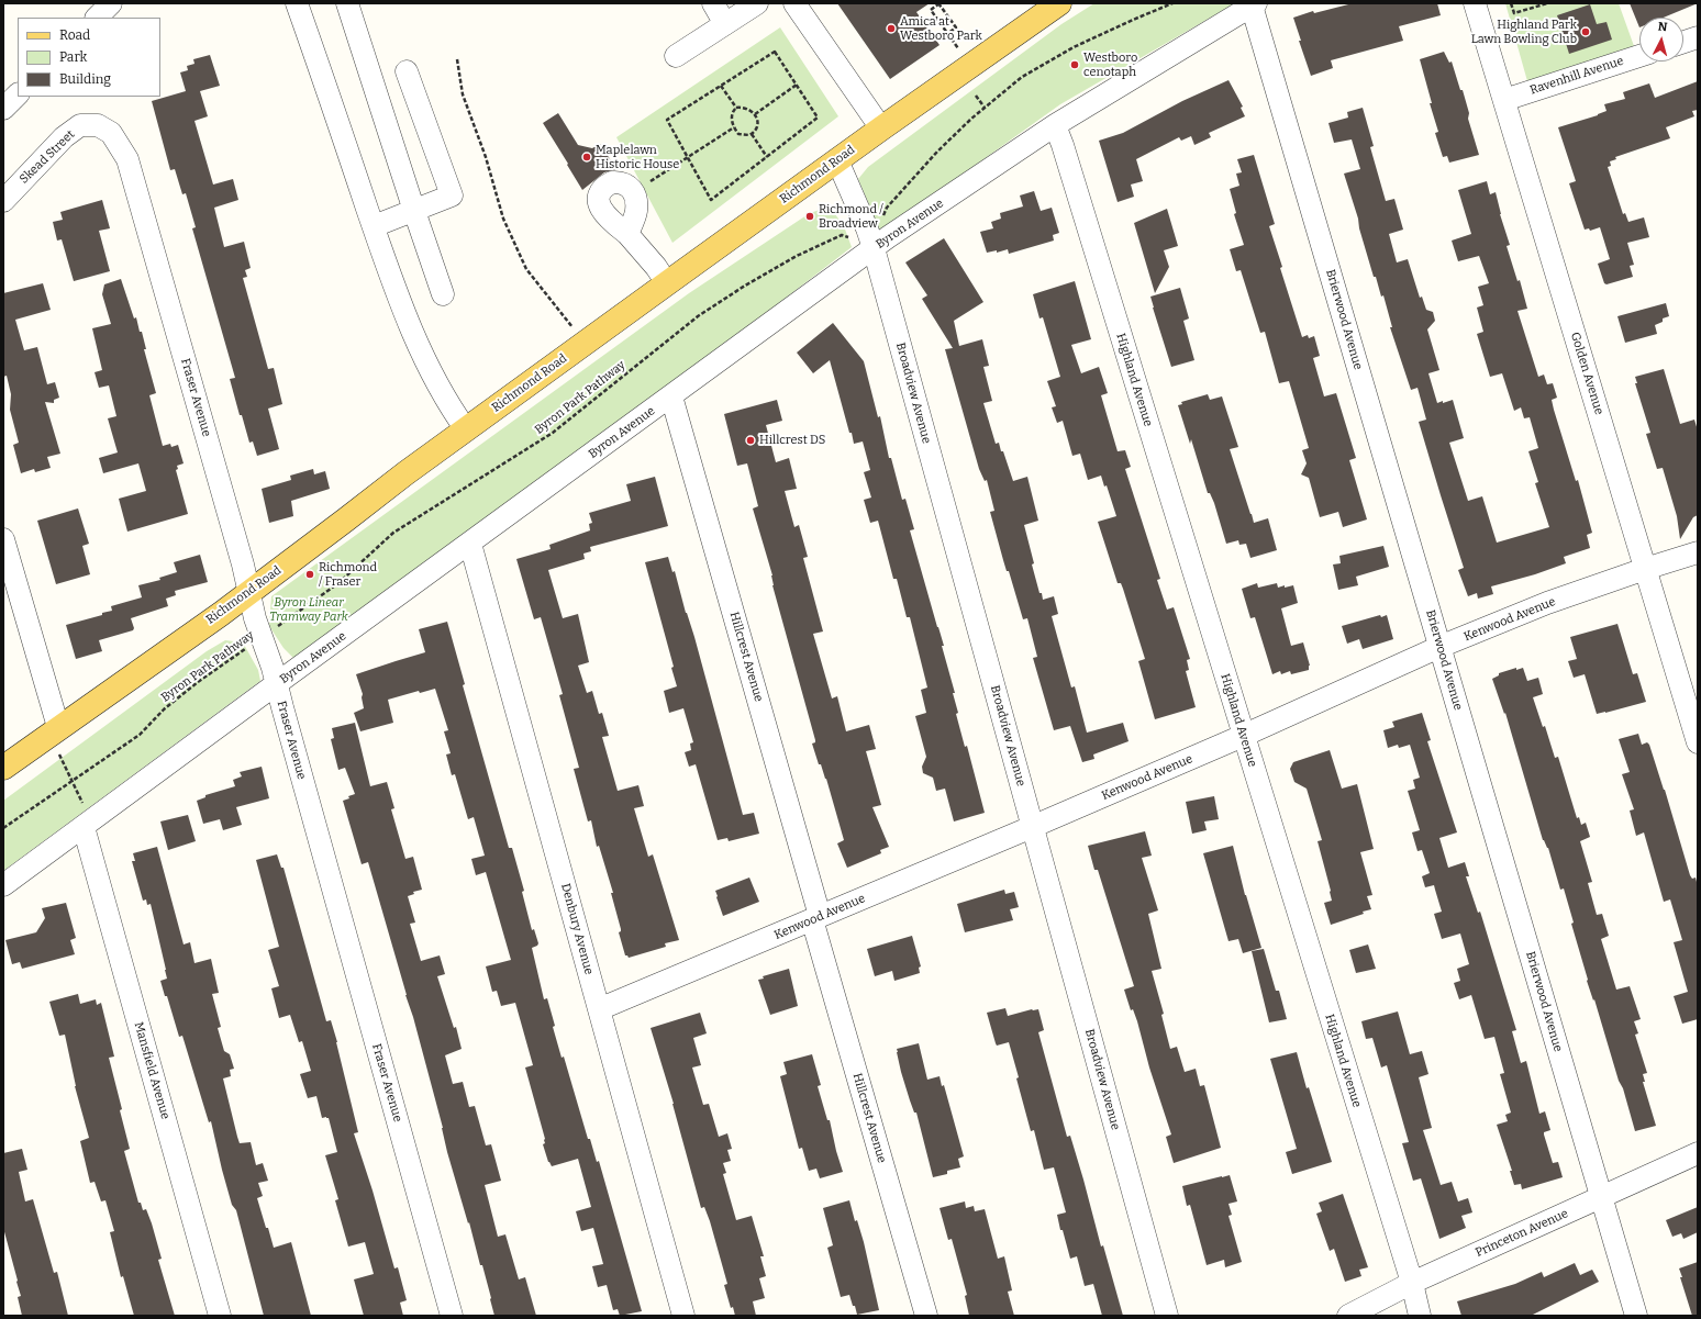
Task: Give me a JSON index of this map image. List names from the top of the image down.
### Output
{
  "streets": {
    "main road": ["Richmond Road"],
    "street": [
      "Ravenhill Avenue",
      "Skead Street",
      "Byron Avenue",
      "Brierwood Avenue",
      "Golden Avenue",
      "Highland Avenue",
      "Broadview Avenue",
      "Fraser Avenue",
      "Kenwood Avenue",
      "Hillcrest Avenue",
      "Denbury Avenue",
      "Mansfield Avenue",
      "Princeton Avenue"
    ],
    "path": ["Byron Park Pathway"]
  },
  "crossings": [
    ["Ravenhill Avenue", "Golden Avenue"],
    ["Skead Street", "Fraser Avenue"],
    ["Richmond Road", "Broadview Avenue"],
    ["Richmond Road", "Fraser Avenue"],
    ["Byron Avenue", "Brierwood Avenue"],
    ["Byron Avenue", "Highland Avenue"],
    ["Byron Avenue", "Broadview Avenue"],
    ["Byron Avenue", "Fraser Avenue"],
    ["Byron Avenue", "Byron Park Pathway"],
    ["Byron Avenue", "Hillcrest Avenue"],
    ["Byron Avenue", "Denbury Avenue"],
    ["Byron Avenue", "Mansfield Avenue"],
    ["Brierwood Avenue", "Kenwood Avenue"],
    ["Brierwood Avenue", "Princeton Avenue"],
    ["Golden Avenue", "Kenwood Avenue"],
    ["Highland Avenue", "Kenwood Avenue"],
    ["Highland Avenue", "Princeton Avenue"],
    ["Broadview Avenue", "Byron Park Pathway"],
    ["Broadview Avenue", "Kenwood Avenue"],
    ["Fraser Avenue", "Byron Park Pathway"],
    ["Kenwood Avenue", "Hillcrest Avenue"],
    ["Kenwood Avenue", "Denbury Avenue"]
  ],
  "parks": ["Byron Linear Tramway Park"],
  "places": [
    "Amica at Westboro Park",
    "Highland Park Lawn Bowling Club",
    "Westboro cenotaph",
    "Maplelawn Historic House",
    "Richmond / Broadview",
    "Hillcrest DS",
    "Richmond / Fraser"
  ],
  "legend": ["Road", "Park", "Building"],
  "north": "top"
}
